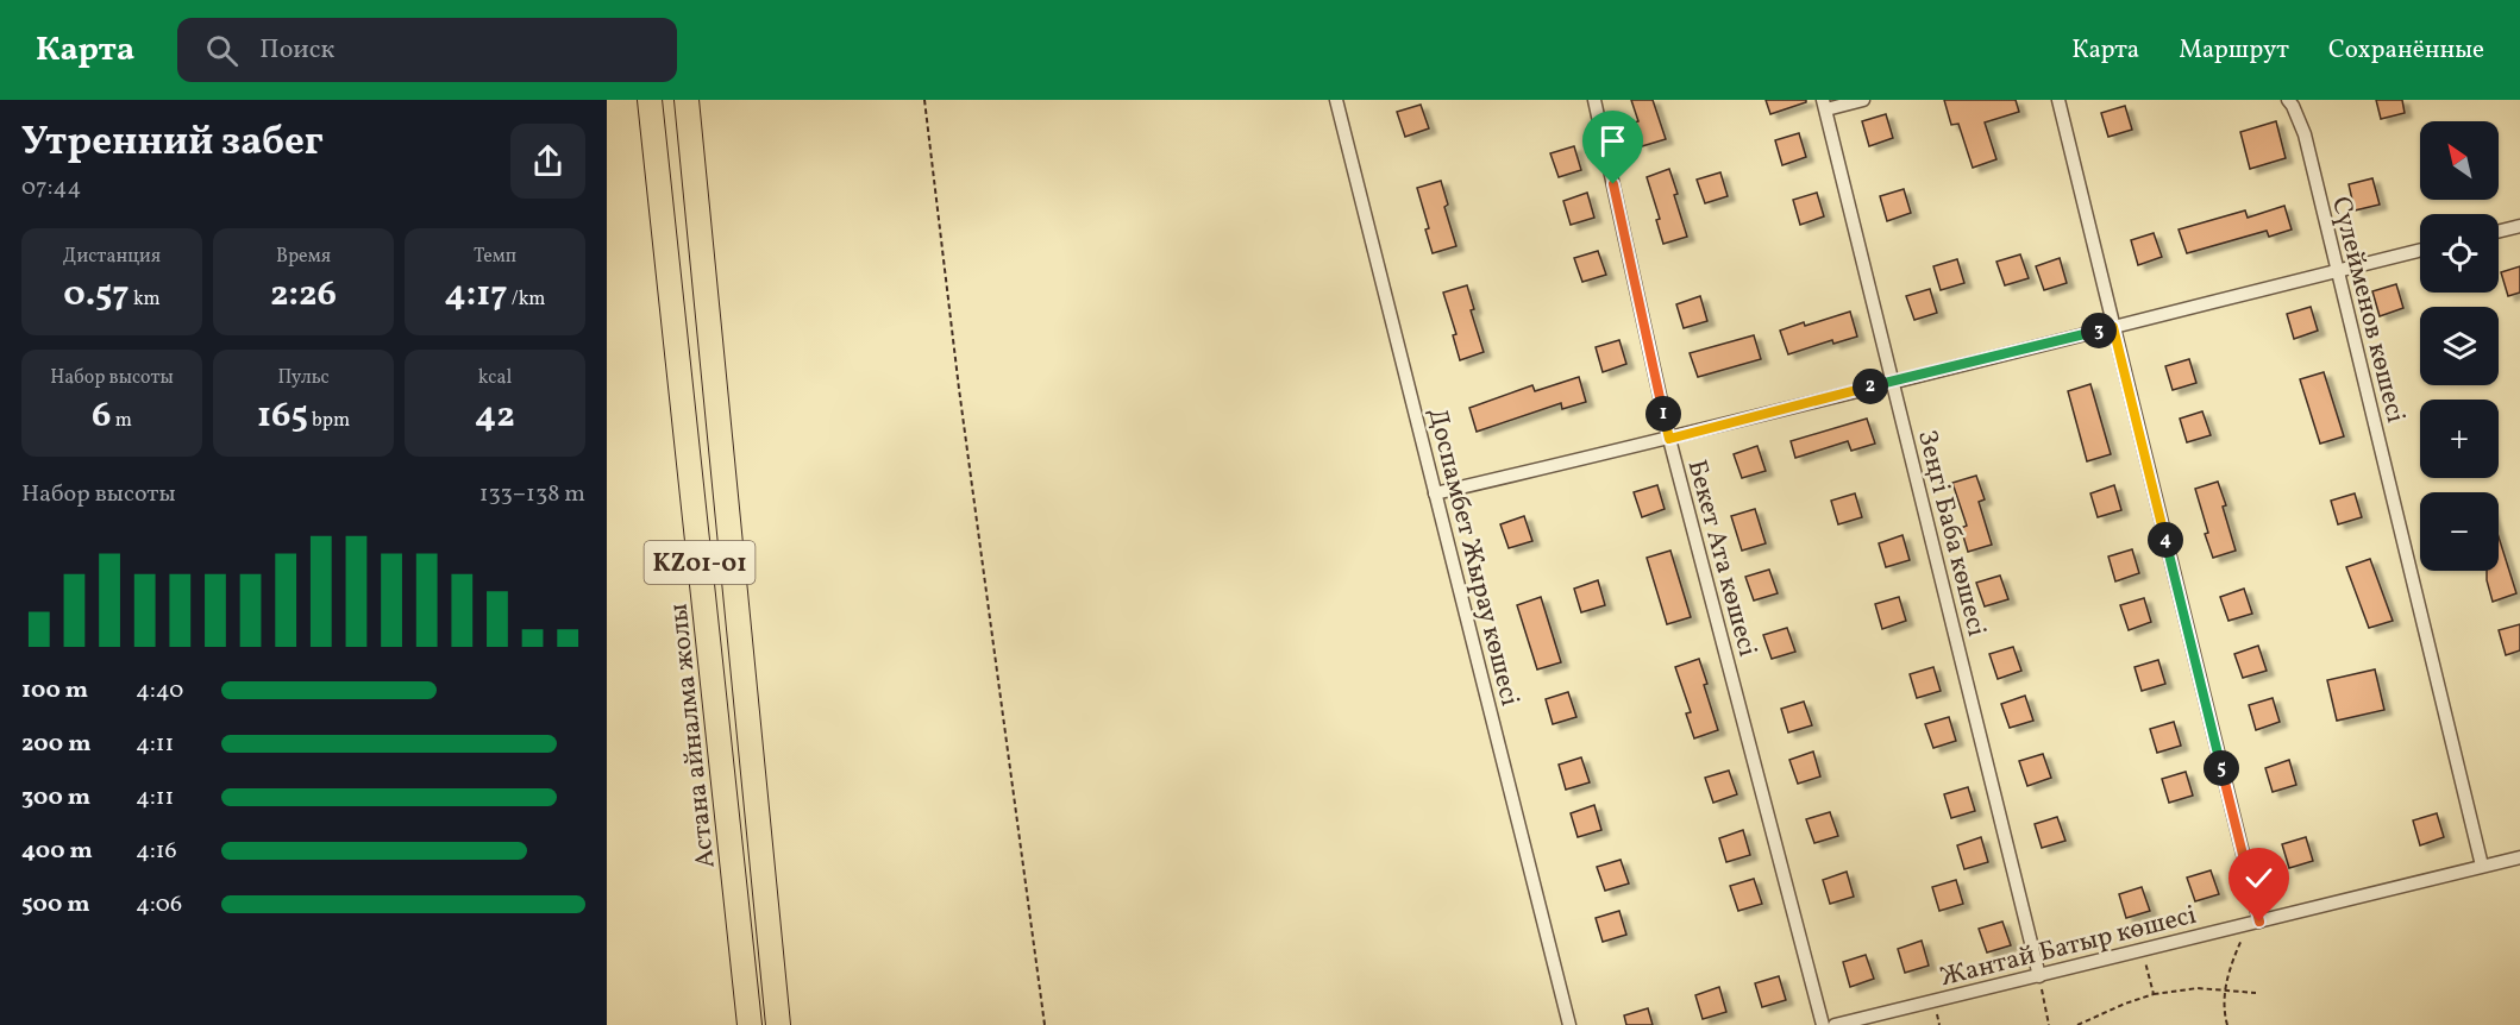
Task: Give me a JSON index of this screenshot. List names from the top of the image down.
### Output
{
  "streets": {
    "highway": ["KZ01-01", "Астана айналма жолы"],
    "street": [
      "Сүлейменов көшесі",
      "Зеңгі Баба көшесі",
      "Доспамбет Жырау көшесі",
      "Бекет Ата көшесі",
      "Жантай Батыр көшесі"
    ]
  },
  "crossings": [
    ["Сүлейменов көшесі", "Жантай Батыр көшесі"],
    ["Зеңгі Баба көшесі", "Жантай Батыр көшесі"]
  ],
  "north": "top left",
  "page": {
    "header": "Карта",
    "search": "Поиск",
    "nav": ["Карта", "Маршрут", "Сохранённые"],
    "heading": ["Утренний забег", "07:44"],
    "map_buttons": ["+", "−"],
    "stats": [
      ["Дистанция", "0.57 km"],
      ["Время", "2:26"],
      ["Темп", "4:17 /km"],
      ["Набор высоты", "6 m"],
      ["Пульс", "165 bpm"],
      ["kcal", "42"]
    ],
    "pins": [
      "3",
      "2",
      "1",
      "4",
      "5"
    ],
    "chart": ["Набор высоты", "133–138 m"],
    "list": [
      {
        "name": "100 m",
        "note": "4:40"
      },
      {
        "name": "200 m",
        "note": "4:11"
      },
      {
        "name": "300 m",
        "note": "4:11"
      },
      {
        "name": "400 m",
        "note": "4:16"
      },
      {
        "name": "500 m",
        "note": "4:06"
      }
    ]
  }
}
